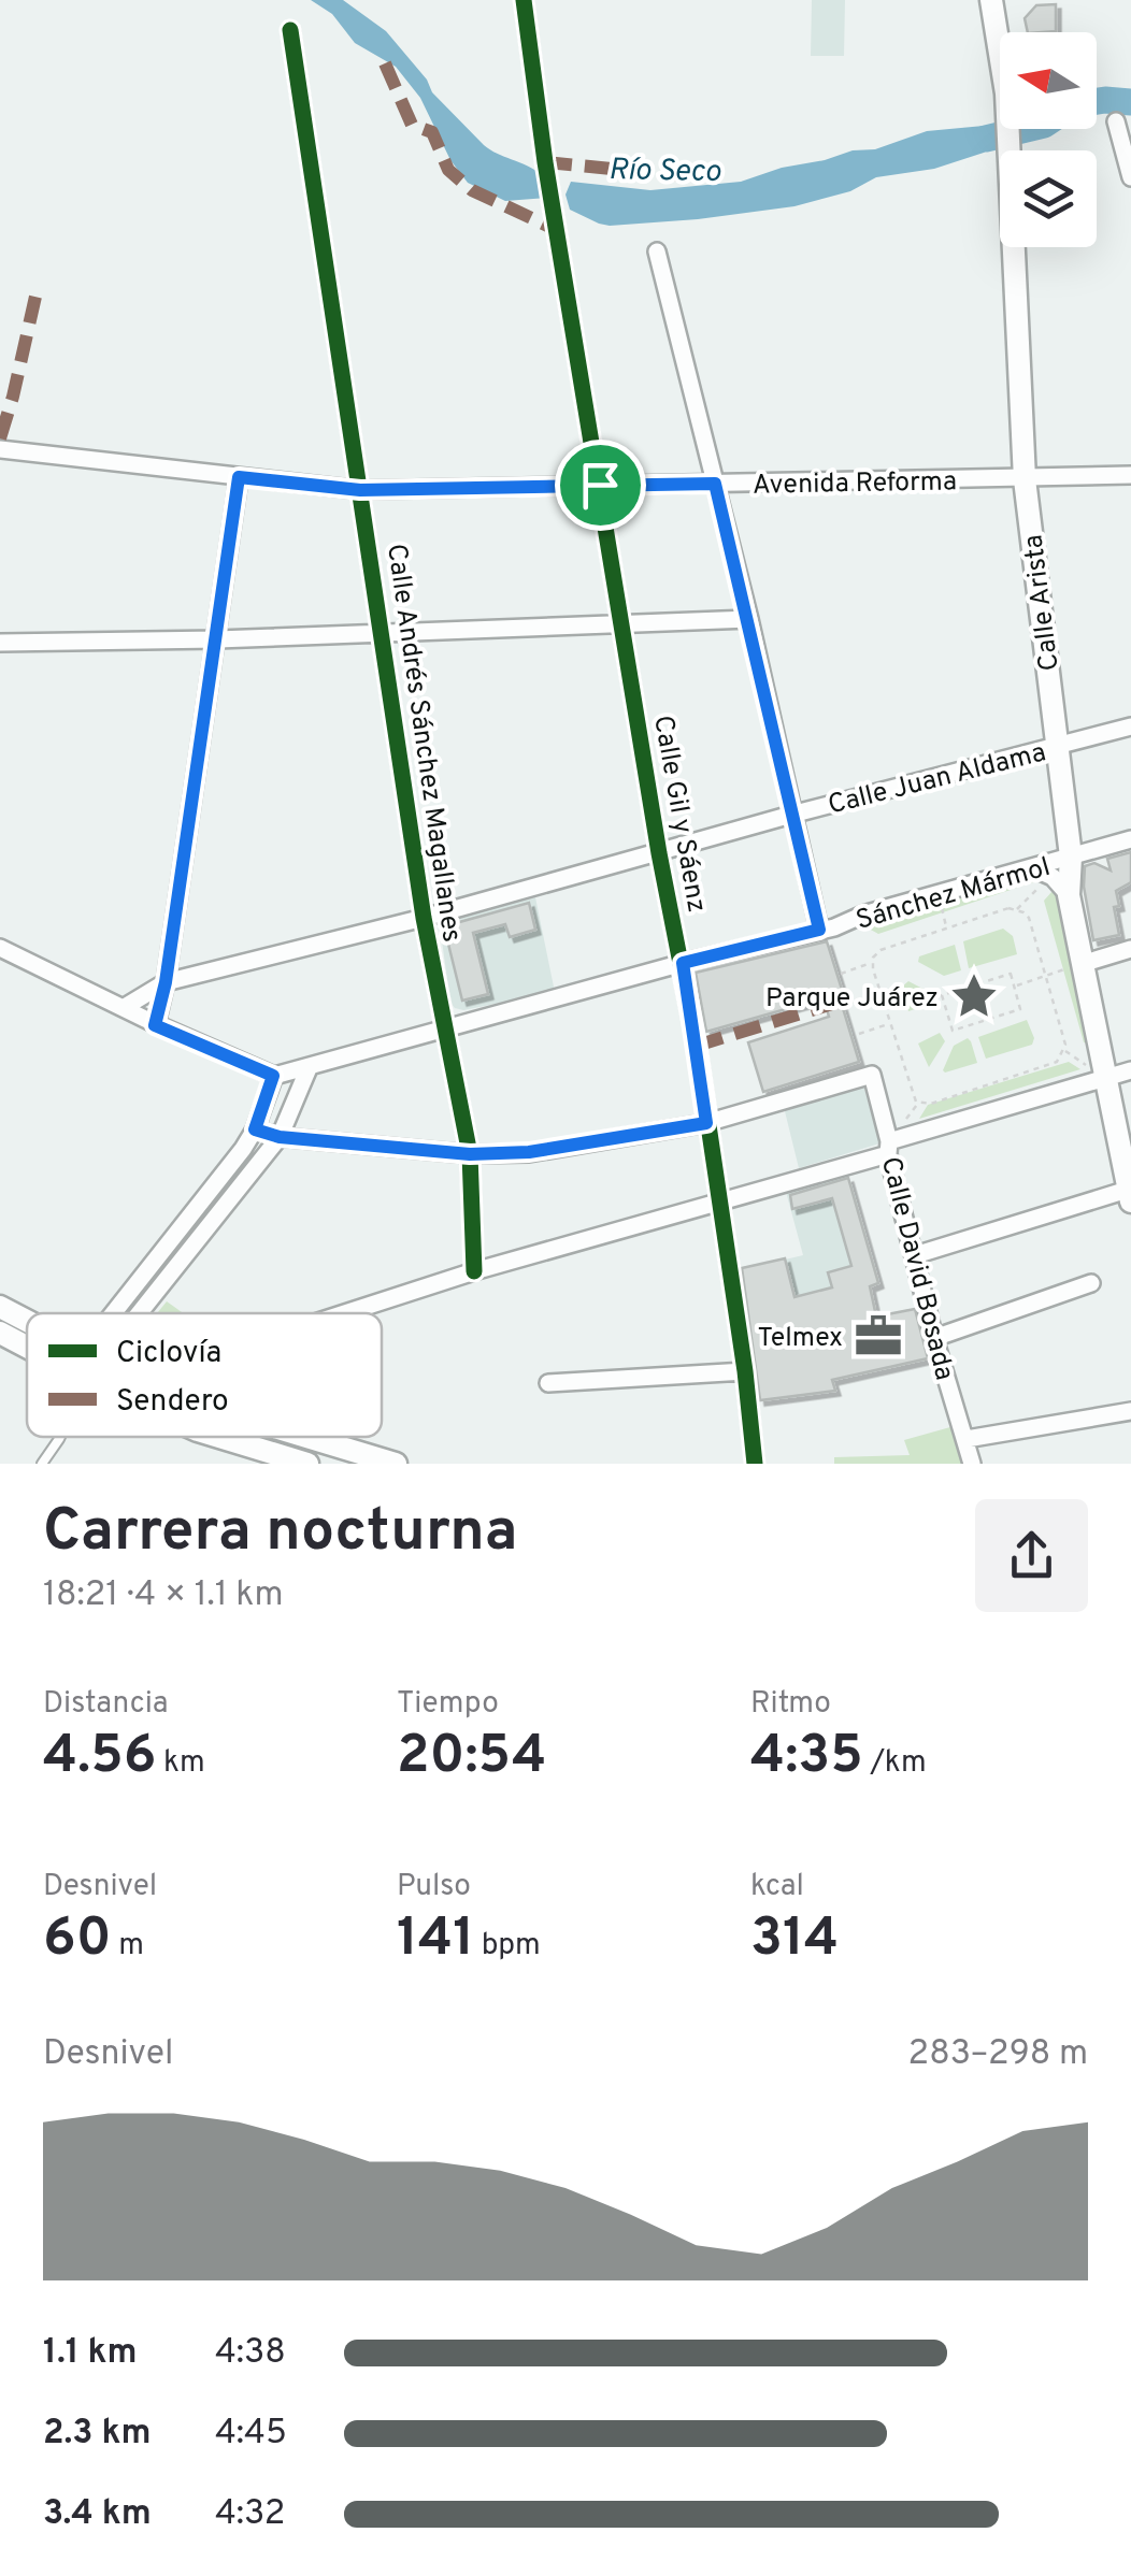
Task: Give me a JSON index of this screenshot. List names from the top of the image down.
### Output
{
  "streets": {
    "street": [
      "Avenida Reforma",
      "Calle Arista",
      "Calle Andrés Sánchez Magallanes",
      "Calle Juan Aldama",
      "Calle Gil y Sáenz",
      "Sánchez Mármol",
      "Calle David Bosada"
    ]
  },
  "crossings": [
    ["Avenida Reforma", "Calle Arista"],
    ["Avenida Reforma", "Calle Andrés Sánchez Magallanes"],
    ["Avenida Reforma", "Calle Gil y Sáenz"],
    ["Calle Arista", "Calle Juan Aldama"],
    ["Calle Arista", "Sánchez Mármol"],
    ["Calle Andrés Sánchez Magallanes", "Calle Juan Aldama"],
    ["Calle Andrés Sánchez Magallanes", "Sánchez Mármol"],
    ["Calle Juan Aldama", "Calle Gil y Sáenz"],
    ["Calle Gil y Sáenz", "Sánchez Mármol"],
    ["Calle Gil y Sáenz", "Calle David Bosada"]
  ],
  "water": ["Río Seco"],
  "places": {
    "place": ["Parque Juárez"],
    "office": ["Telmex"]
  },
  "legend": ["Ciclovía", "Sendero"],
  "north": "left",
  "page": {
    "heading": ["Carrera nocturna", "18:21 · 4 × 1.1 km"],
    "stats": [
      ["Distancia", "4.56 km"],
      ["Tiempo", "20:54"],
      ["Ritmo", "4:35 /km"],
      ["Desnivel", "60 m"],
      ["Pulso", "141 bpm"],
      ["kcal", "314"]
    ],
    "chart": ["Desnivel", "283–298 m"],
    "list": [
      {
        "name": "1.1 km",
        "note": "4:38"
      },
      {
        "name": "2.3 km",
        "note": "4:45"
      },
      {
        "name": "3.4 km",
        "note": "4:32"
      }
    ]
  }
}
